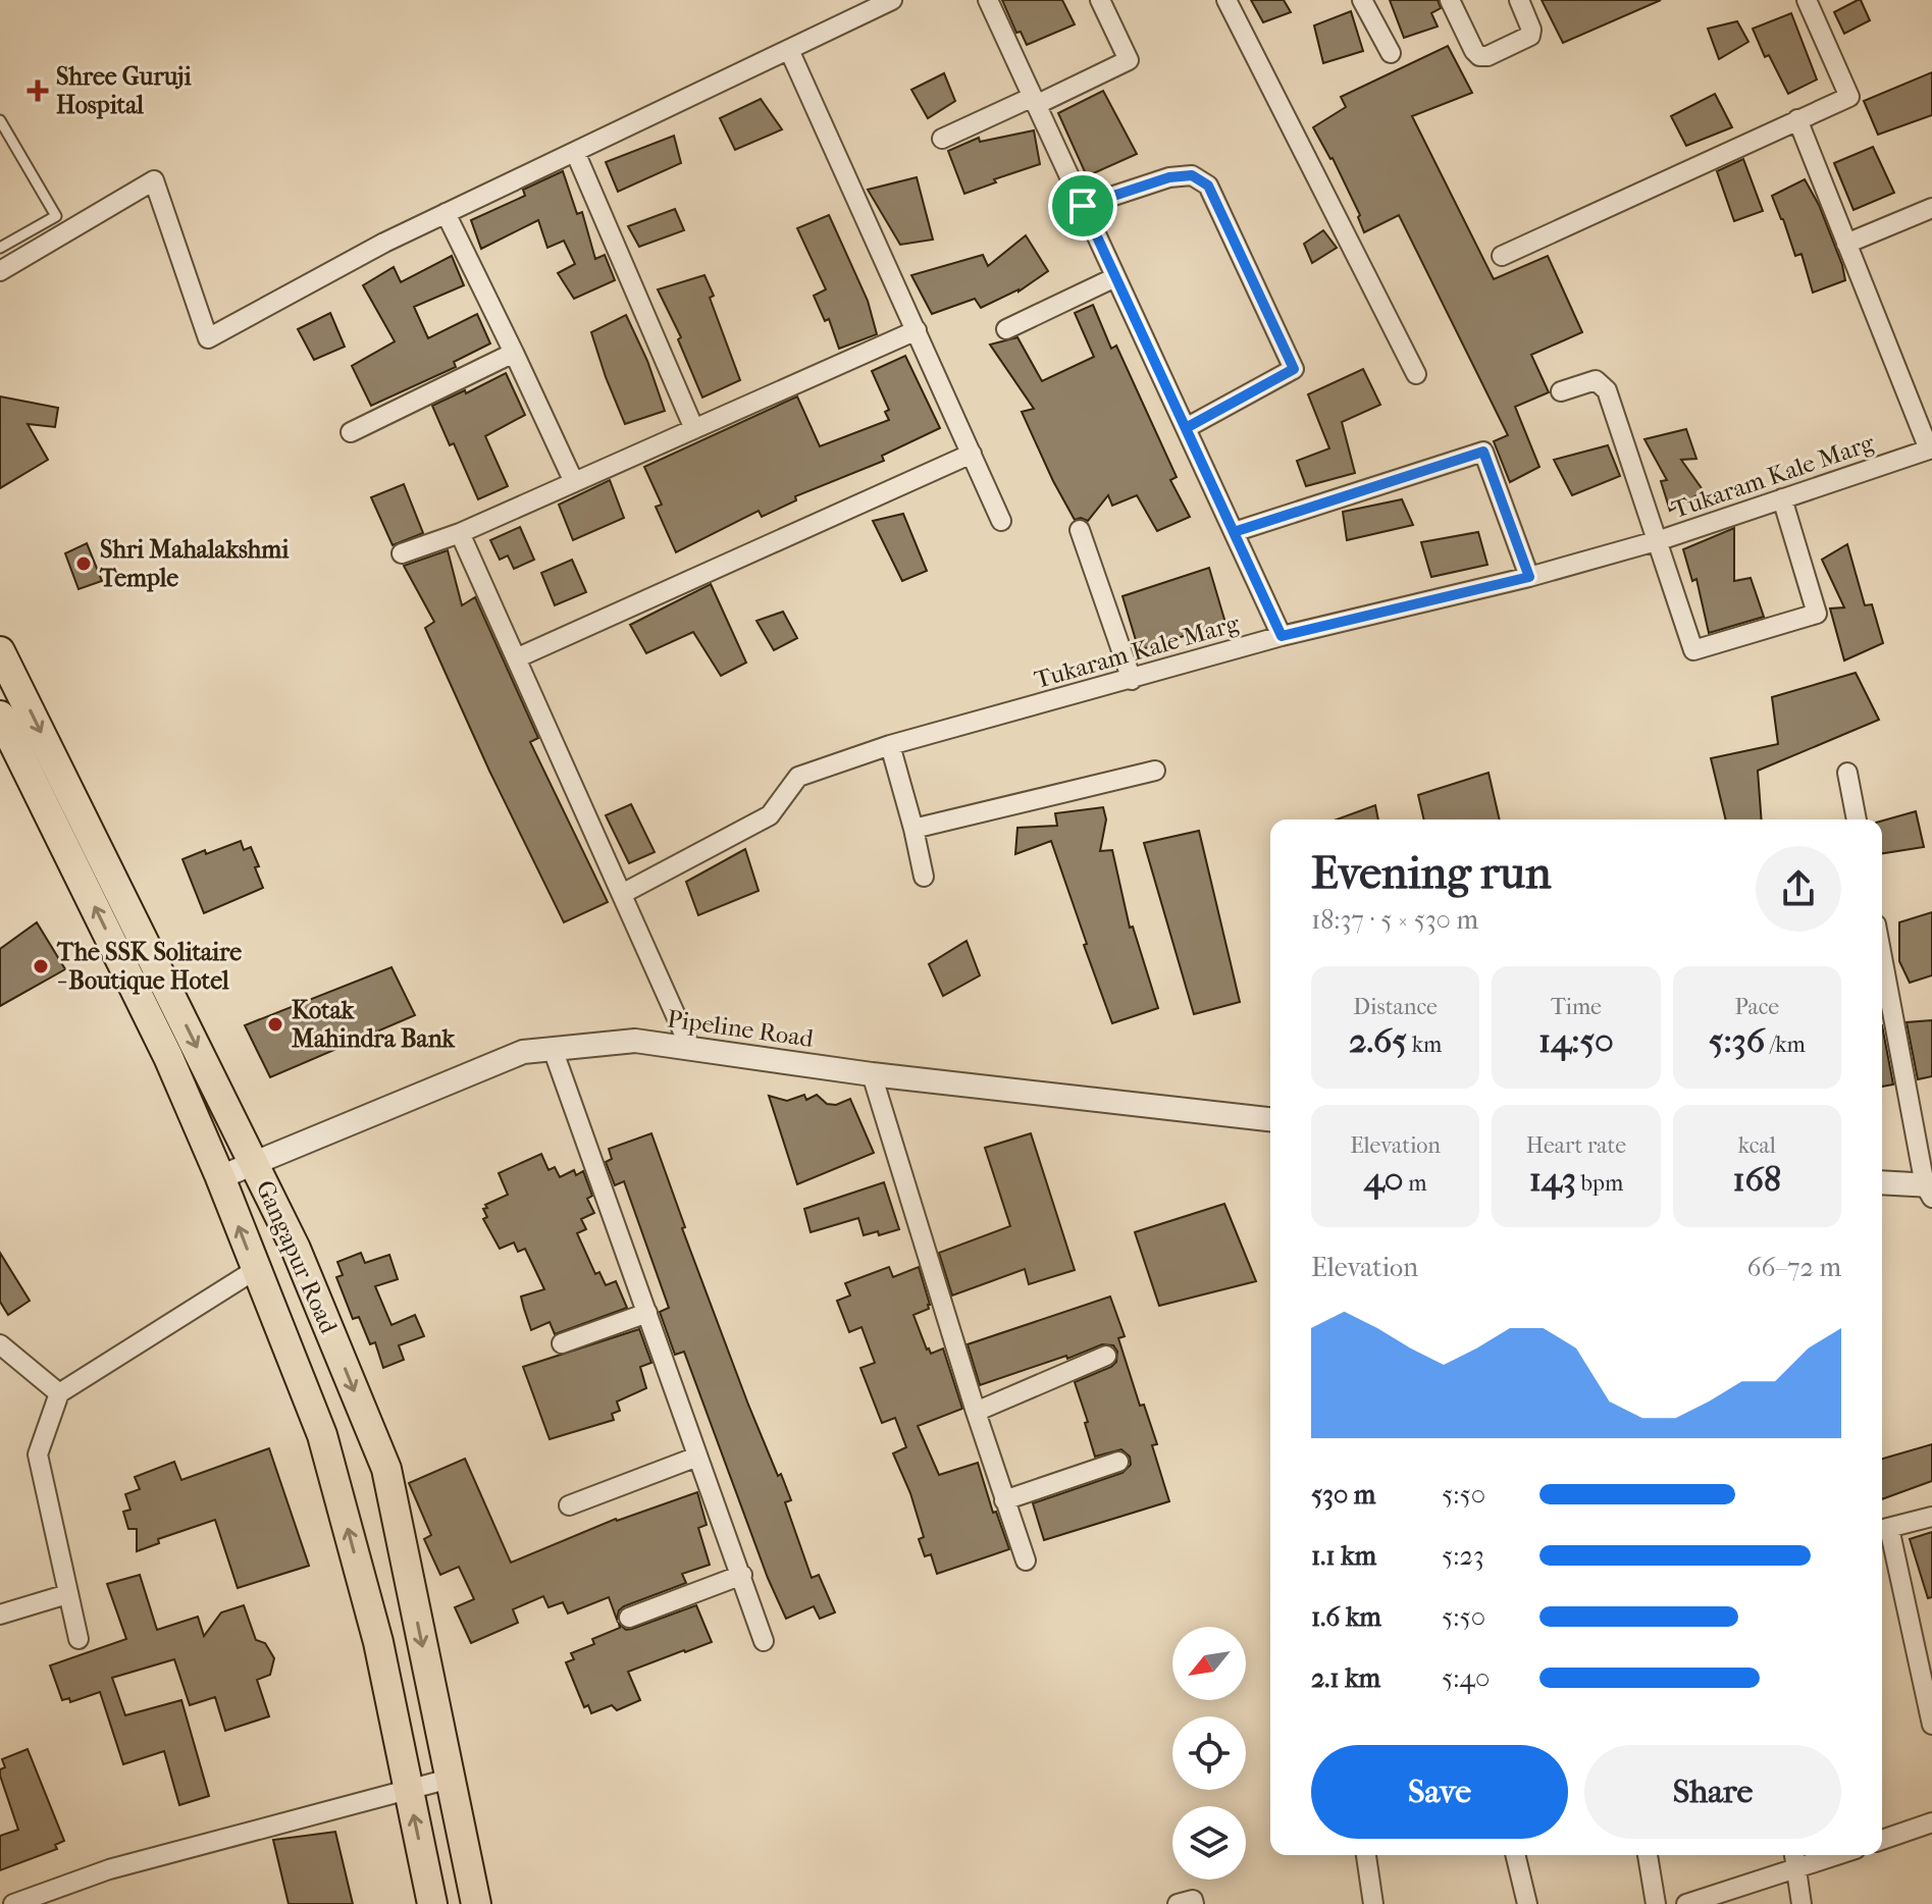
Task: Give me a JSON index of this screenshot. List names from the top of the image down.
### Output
{
  "streets": {
    "main road": ["Gangapur Road"],
    "street": ["Tukaram Kale Marg", "Pipeline Road"]
  },
  "crossings": [
    ["Pipeline Road", "Gangapur Road"]
  ],
  "places": {
    "health": ["Shree Guruji Hospital"],
    "other": ["Shri Mahalakshmi Temple", "The SSK Solitaire - Boutique Hotel", "Kotak Mahindra Bank"]
  },
  "north": "bottom left",
  "page": {
    "heading": ["Evening run", "18:37 · 5 × 530 m"],
    "stats": [
      ["Distance", "2.65 km"],
      ["Time", "14:50"],
      ["Pace", "5:36 /km"],
      ["Elevation", "40 m"],
      ["Heart rate", "143 bpm"],
      ["kcal", "168"]
    ],
    "chart": ["Elevation", "66–72 m"],
    "list": [
      {
        "name": "530 m",
        "note": "5:50"
      },
      {
        "name": "1.1 km",
        "note": "5:23"
      },
      {
        "name": "1.6 km",
        "note": "5:50"
      },
      {
        "name": "2.1 km",
        "note": "5:40"
      }
    ],
    "buttons": ["Save", "Share"]
  }
}
